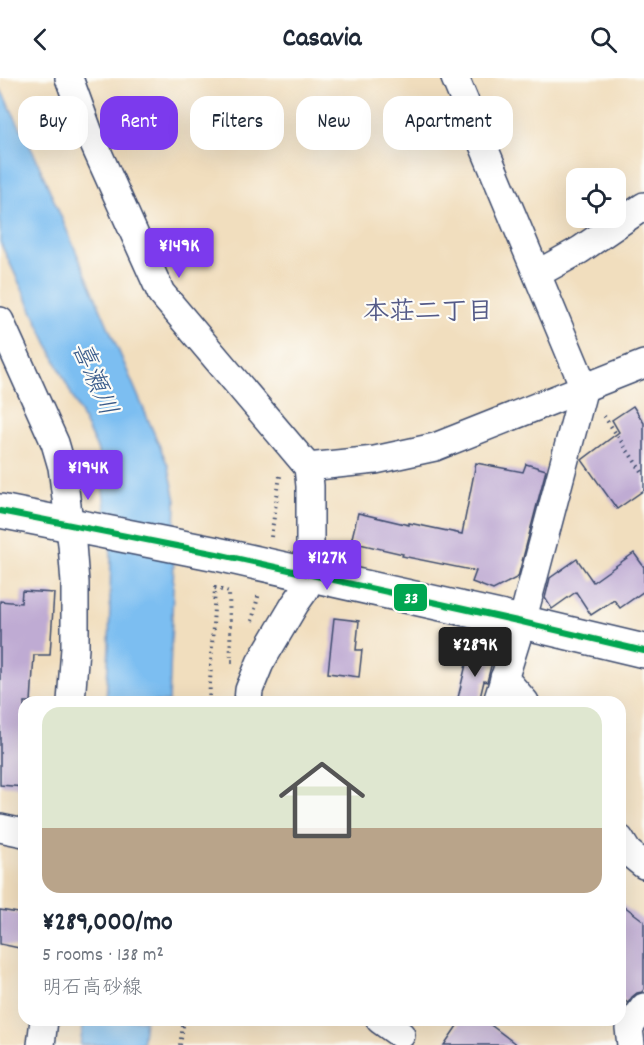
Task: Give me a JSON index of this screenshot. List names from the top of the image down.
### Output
{
  "districts": ["本荘二丁目"],
  "water": ["喜瀬川"],
  "lines": ["transit line 33"],
  "page": {
    "header": "Casavia",
    "chip": [
      "Buy",
      "Rent",
      "Filters",
      "New",
      "Apartment"
    ],
    "price": [
      "¥149K",
      "¥194K",
      "¥127K",
      "¥289K"
    ],
    "list": [
      {
        "name": "¥289,000/mo",
        "note": "5 rooms · 138 m² · 明石高砂線"
      }
    ]
  }
}
